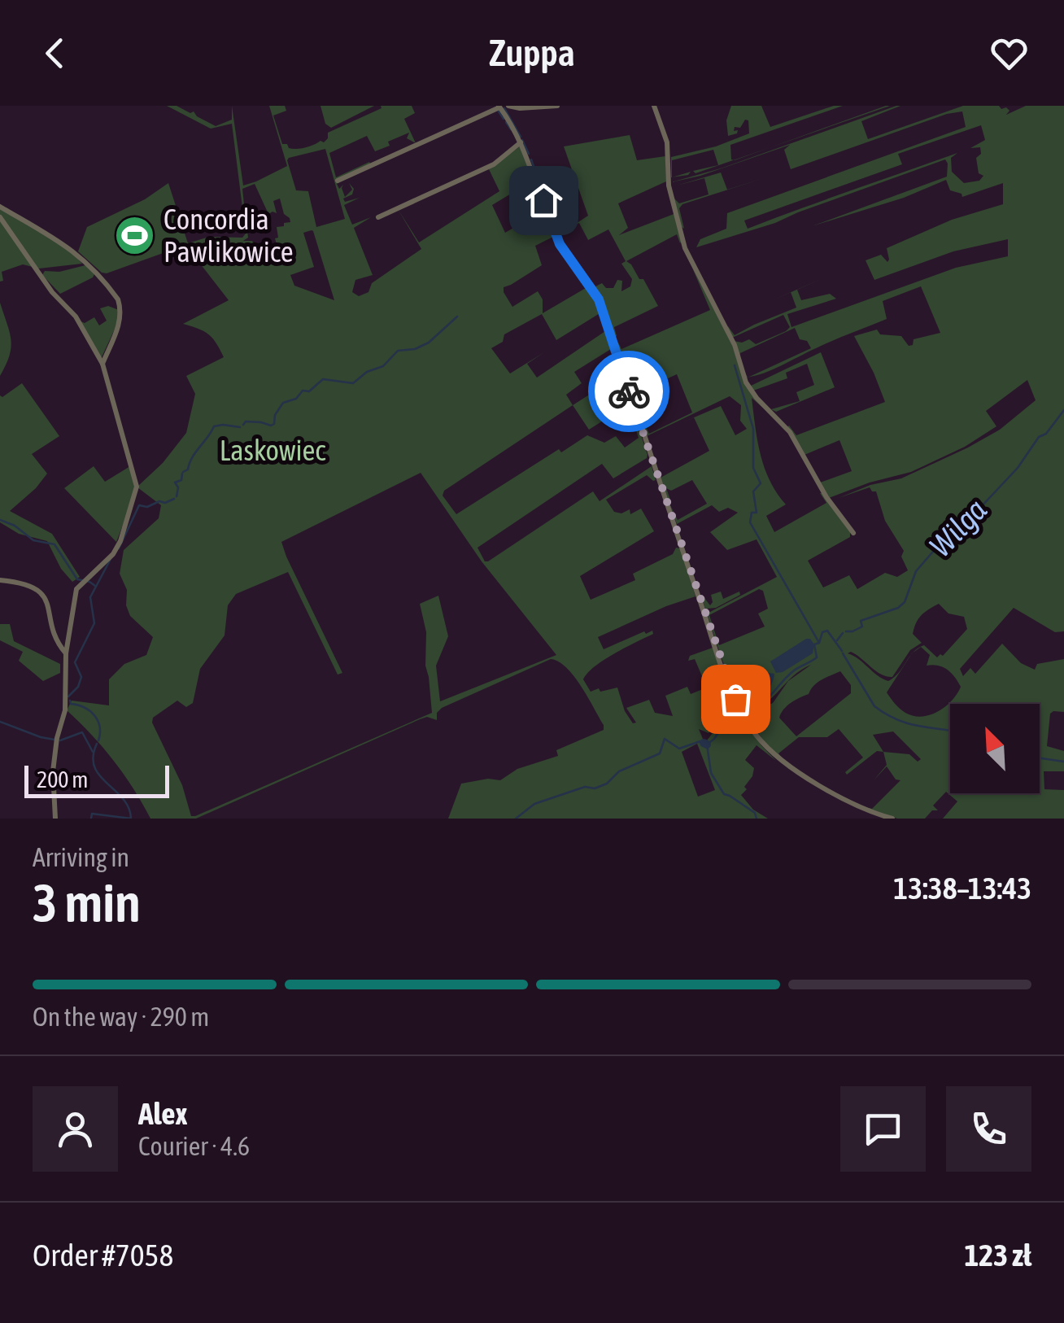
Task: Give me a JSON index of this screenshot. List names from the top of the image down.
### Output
{
  "water": ["Wilga"],
  "parks": ["Laskowiec"],
  "places": {
    "sports": ["Concordia Pawlikowice"]
  },
  "scale_bar": "200 m",
  "north": "top left",
  "page": {
    "header": "Zuppa",
    "scale": "200 m",
    "heading": ["3 min", "Arriving in", "13:38–13:43"],
    "panel": [
      "Alex",
      "Courier · 4.6",
      "Order #7058",
      "123 zł"
    ],
    "bar": "On the way · 290 m"
  }
}
